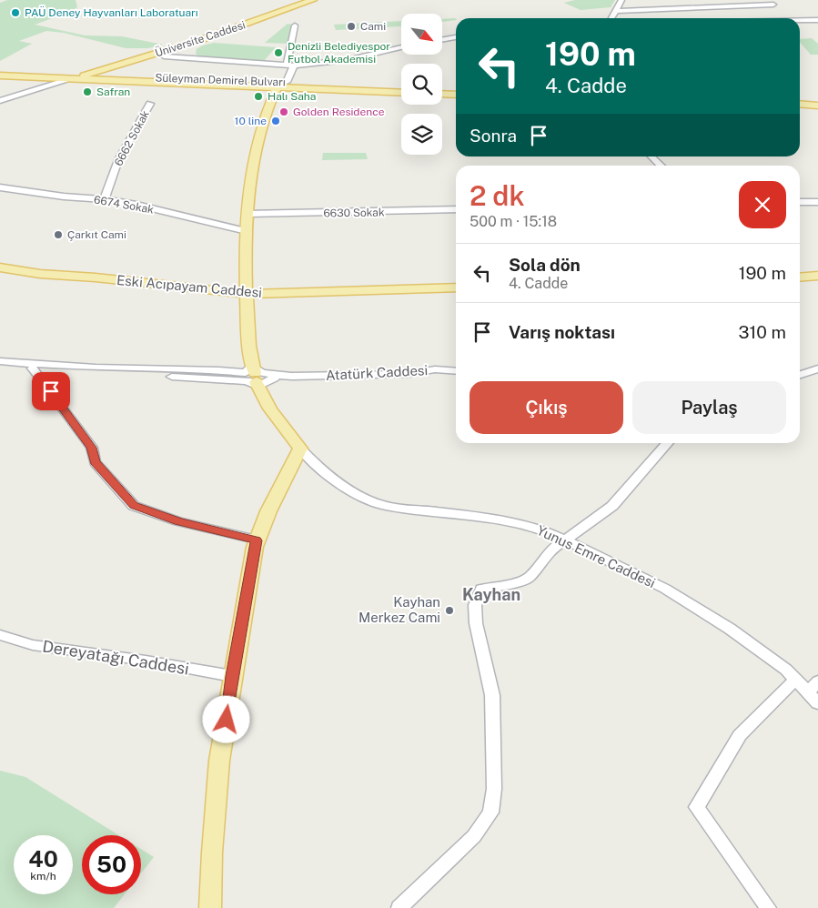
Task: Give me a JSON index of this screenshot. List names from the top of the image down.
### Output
{
  "streets": {
    "main road": ["Üniversite Caddesi", "Süleyman Demirel Bulvarı", "Eski Acıpayam Caddesi"],
    "street": [
      "6662 Sokak",
      "6674 Sokak",
      "6630 Sokak",
      "Atatürk Caddesi",
      "Yunus Emre Caddesi",
      "Dereyatağı Caddesi"
    ]
  },
  "crossings": [
    ["Üniversite Caddesi", "Süleyman Demirel Bulvarı"],
    ["6662 Sokak", "6674 Sokak"]
  ],
  "districts": ["Kayhan"],
  "places": [
    "PAÜ Deney Hayvanları Laboratuarı",
    "Cami",
    "Denizli Belediyespor Futbol Akademisi",
    "Safran",
    "Halı Saha",
    "Golden Residence",
    "10 line",
    "Çarkıt Cami",
    "Kayhan Merkez Cami"
  ],
  "north": "bottom right",
  "page": {
    "turn": ["190 m", "4. Cadde"],
    "then": "Sonra",
    "heading": ["2 dk", "500 m · 15:18"],
    "list": [
      {
        "name": "Sola dön",
        "note": "4. Cadde",
        "value": "190 m"
      },
      {
        "name": "Varış noktası",
        "value": "310 m"
      }
    ],
    "buttons": ["Çıkış", "Paylaş"],
    "speed": "40 km/h",
    "limit": "50"
  }
}
